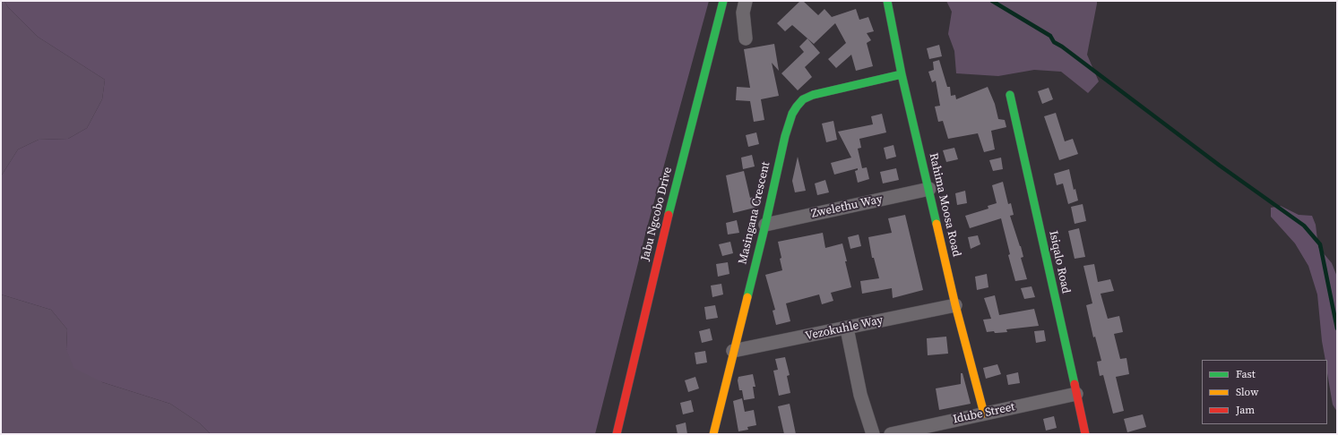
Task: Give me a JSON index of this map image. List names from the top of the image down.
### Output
{
  "streets": {
    "street": [
      "Rahima Moosa Road",
      "Zwelethu Way",
      "Masingana Crescent",
      "Jabu Ngcobo Drive",
      "Isiqalo Road",
      "Vezokuhle Way",
      "Idube Street"
    ]
  },
  "crossings": [
    ["Rahima Moosa Road", "Zwelethu Way"],
    ["Rahima Moosa Road", "Masingana Crescent"],
    ["Rahima Moosa Road", "Vezokuhle Way"],
    ["Rahima Moosa Road", "Idube Street"],
    ["Zwelethu Way", "Masingana Crescent"],
    ["Masingana Crescent", "Vezokuhle Way"],
    ["Isiqalo Road", "Idube Street"]
  ],
  "legend": ["Fast", "Slow", "Jam"]
}
